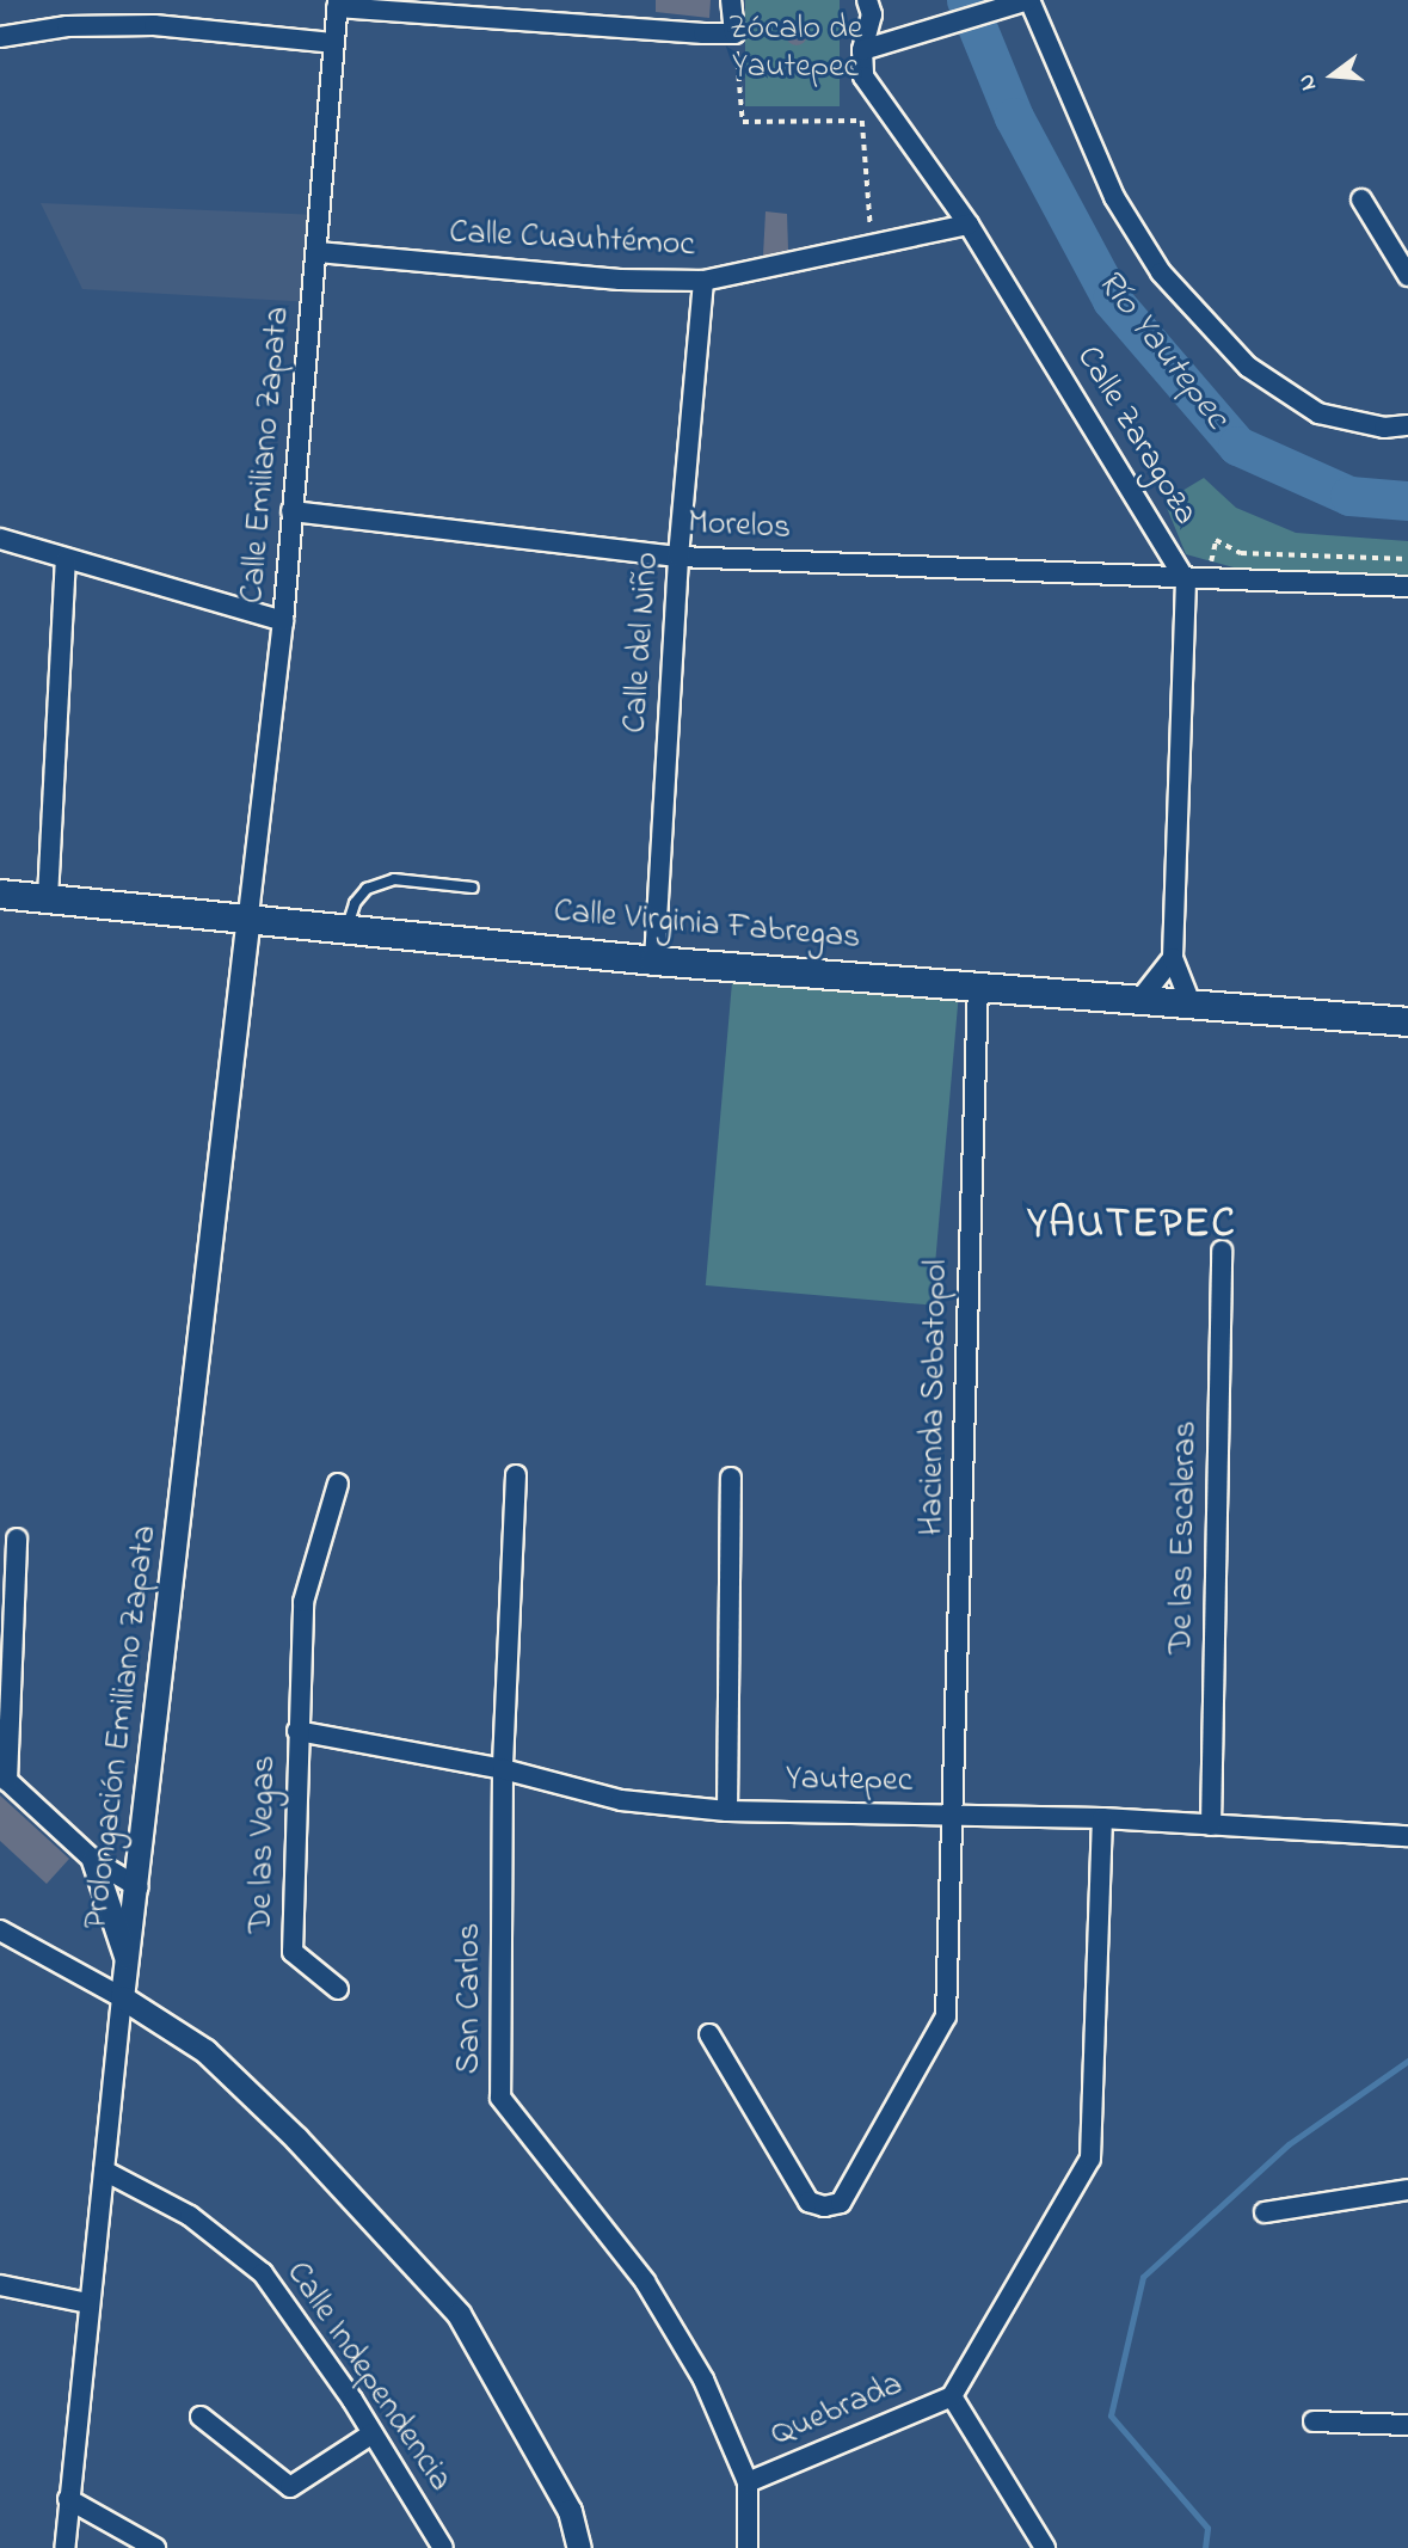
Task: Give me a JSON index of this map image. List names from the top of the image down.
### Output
{
  "streets": {
    "main road": ["Calle Virginia Fabregas"],
    "street": [
      "Calle Cuauhtémoc",
      "Calle Zaragoza",
      "Calle Emiliano Zapata",
      "Morelos",
      "Calle del Niño",
      "Hacienda Sebatopol",
      "De las Escaleras",
      "Prolongación Emiliano Zapata",
      "Yautepec",
      "De las Vegas",
      "San Carlos",
      "Calle Independencia",
      "Quebrada"
    ]
  },
  "crossings": [
    ["Calle Cuauhtémoc", "Calle Zaragoza"],
    ["Calle Cuauhtémoc", "Calle Emiliano Zapata"],
    ["Calle Cuauhtémoc", "Calle del Niño"],
    ["Calle Zaragoza", "Morelos"],
    ["Calle Emiliano Zapata", "Morelos"],
    ["Calle Emiliano Zapata", "Calle Virginia Fabregas"],
    ["Calle Emiliano Zapata", "Prolongación Emiliano Zapata"],
    ["Morelos", "Calle del Niño"],
    ["Calle del Niño", "Calle Virginia Fabregas"],
    ["Calle Virginia Fabregas", "Hacienda Sebatopol"],
    ["Calle Virginia Fabregas", "Prolongación Emiliano Zapata"],
    ["Hacienda Sebatopol", "Yautepec"],
    ["De las Escaleras", "Yautepec"],
    ["Prolongación Emiliano Zapata", "Calle Independencia"],
    ["Yautepec", "De las Vegas"],
    ["Yautepec", "San Carlos"],
    ["San Carlos", "Quebrada"]
  ],
  "districts": ["YAUTEPEC"],
  "water": ["Río Yautepec"],
  "parks": ["Zócalo de Yautepec"],
  "north": "left"
}
